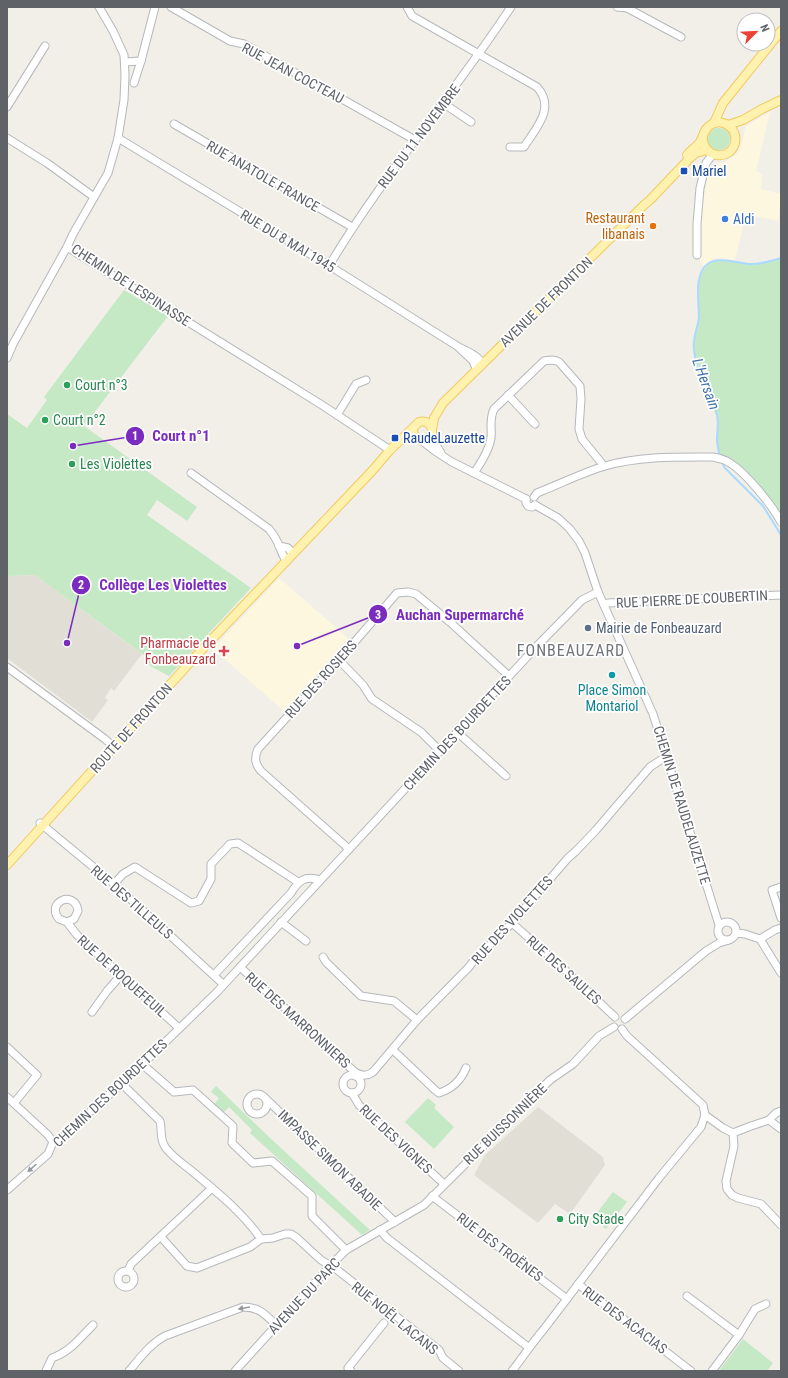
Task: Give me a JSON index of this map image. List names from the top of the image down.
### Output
{
  "streets": {
    "main road": ["AVENUE DE FRONTON", "ROUTE DE FRONTON"],
    "street": [
      "RUE JEAN COCTEAU",
      "RUE DU 11 NOVEMBRE",
      "RUE ANATOLE FRANCE",
      "RUE DU 8 MAI 1945",
      "CHEMIN DE LESPINASSE",
      "RUE PIERRE DE COUBERTIN",
      "RUE DES ROSIERS",
      "CHEMIN DES BOURDETTES",
      "CHEMIN DE RAUDELAUZETTE",
      "RUE DES TILLEULS",
      "RUE DES VIOLETTES",
      "RUE DES SAULES",
      "RUE DE ROQUEFEUIL",
      "RUE DES MARRONNIERS",
      "RUE BUISSONNIÈRE",
      "RUE DES VIGNES",
      "IMPASSE SIMON ABADIE",
      "RUE DES TROËNES",
      "AVENUE DU PARC",
      "RUE NOËL LACANS",
      "RUE DES ACACIAS"
    ]
  },
  "crossings": [
    ["RUE JEAN COCTEAU", "RUE DU 11 NOVEMBRE"],
    ["RUE DU 11 NOVEMBRE", "RUE ANATOLE FRANCE"],
    ["RUE DU 11 NOVEMBRE", "RUE DU 8 MAI 1945"],
    ["RUE DU 8 MAI 1945", "CHEMIN DE LESPINASSE"],
    ["RUE DU 8 MAI 1945", "AVENUE DE FRONTON"],
    ["AVENUE DE FRONTON", "CHEMIN DE RAUDELAUZETTE"],
    ["RUE PIERRE DE COUBERTIN", "CHEMIN DE RAUDELAUZETTE"],
    ["RUE DES ROSIERS", "CHEMIN DES BOURDETTES"],
    ["ROUTE DE FRONTON", "RUE DES TILLEULS"],
    ["CHEMIN DES BOURDETTES", "CHEMIN DE RAUDELAUZETTE"],
    ["CHEMIN DES BOURDETTES", "RUE DES TILLEULS"],
    ["CHEMIN DES BOURDETTES", "RUE DE ROQUEFEUIL"],
    ["CHEMIN DES BOURDETTES", "RUE DES MARRONNIERS"],
    ["CHEMIN DE RAUDELAUZETTE", "RUE DES VIOLETTES"],
    ["RUE DES VIOLETTES", "RUE DES SAULES"],
    ["RUE DES VIOLETTES", "RUE DES MARRONNIERS"],
    ["RUE DES VIOLETTES", "RUE DES VIGNES"],
    ["RUE DES SAULES", "RUE BUISSONNIÈRE"],
    ["RUE DES MARRONNIERS", "RUE DES VIGNES"],
    ["RUE BUISSONNIÈRE", "RUE DES VIGNES"],
    ["RUE BUISSONNIÈRE", "IMPASSE SIMON ABADIE"],
    ["RUE BUISSONNIÈRE", "RUE DES TROËNES"],
    ["RUE BUISSONNIÈRE", "AVENUE DU PARC"],
    ["IMPASSE SIMON ABADIE", "AVENUE DU PARC"],
    ["AVENUE DU PARC", "RUE NOËL LACANS"]
  ],
  "districts": ["FONBEAUZARD"],
  "water": ["L'Hersain"],
  "places": {
    "transit": ["Mariel", "RaudeLauzette"],
    "other": [
      "Aldi",
      "Restaurant libanais",
      "Court n°3",
      "Court n°2",
      "Court n°1",
      "Les Violettes",
      "Mairie de Fonbeauzard",
      "Collège Les Violettes",
      "Auchan Supermarché",
      "Place Simon Montariol",
      "City Stade"
    ],
    "health": ["Pharmacie de Fonbeauzard"]
  },
  "north": "top right"
}
